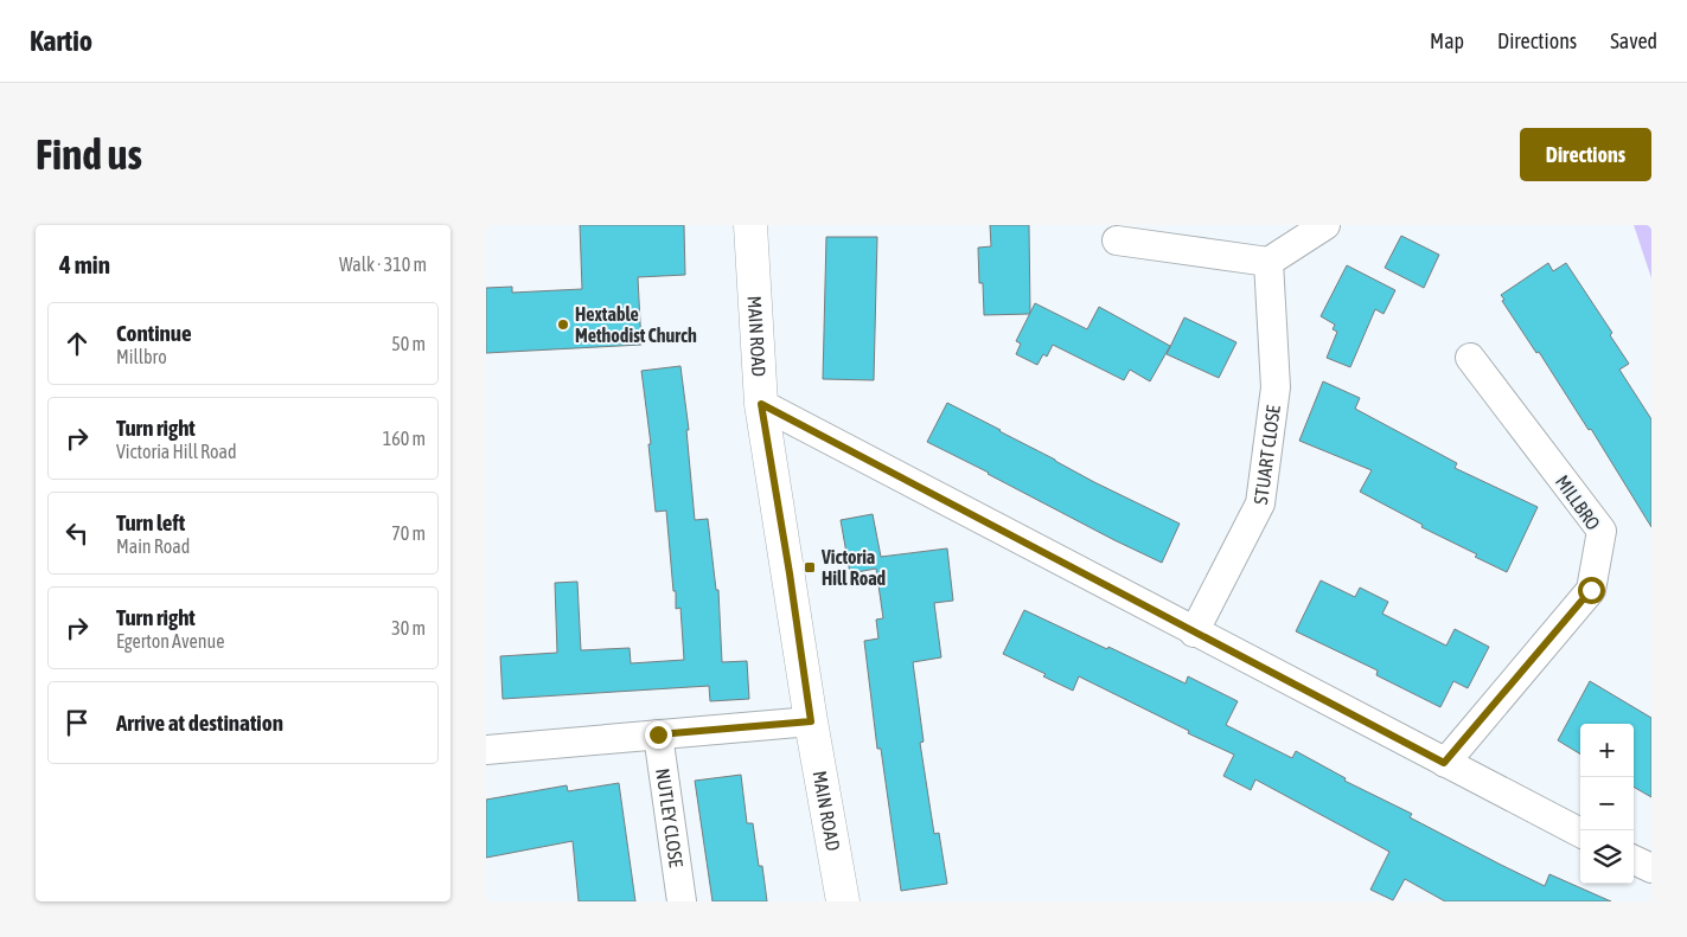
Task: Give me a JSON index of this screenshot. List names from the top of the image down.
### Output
{
  "streets": {
    "main road": ["MAIN ROAD"],
    "street": ["STUART CLOSE", "MILLBRO", "NUTLEY CLOSE"]
  },
  "places": {
    "other": ["Hextable Methodist Church"],
    "transit": ["Victoria Hill Road"]
  },
  "page": {
    "header": "Kartio",
    "nav": ["Map", "Directions", "Saved"],
    "buttons": "Directions",
    "title": "Find us",
    "heading": ["4 min", "Walk · 310 m"],
    "list": [
      ["Continue", "Millbro", "50 m"],
      ["Turn right", "Victoria Hill Road", "160 m"],
      ["Turn left", "Main Road", "70 m"],
      ["Turn right", "Egerton Avenue", "30 m"],
      "Arrive at destination"
    ],
    "map_buttons": ["+", "−"]
  }
}
